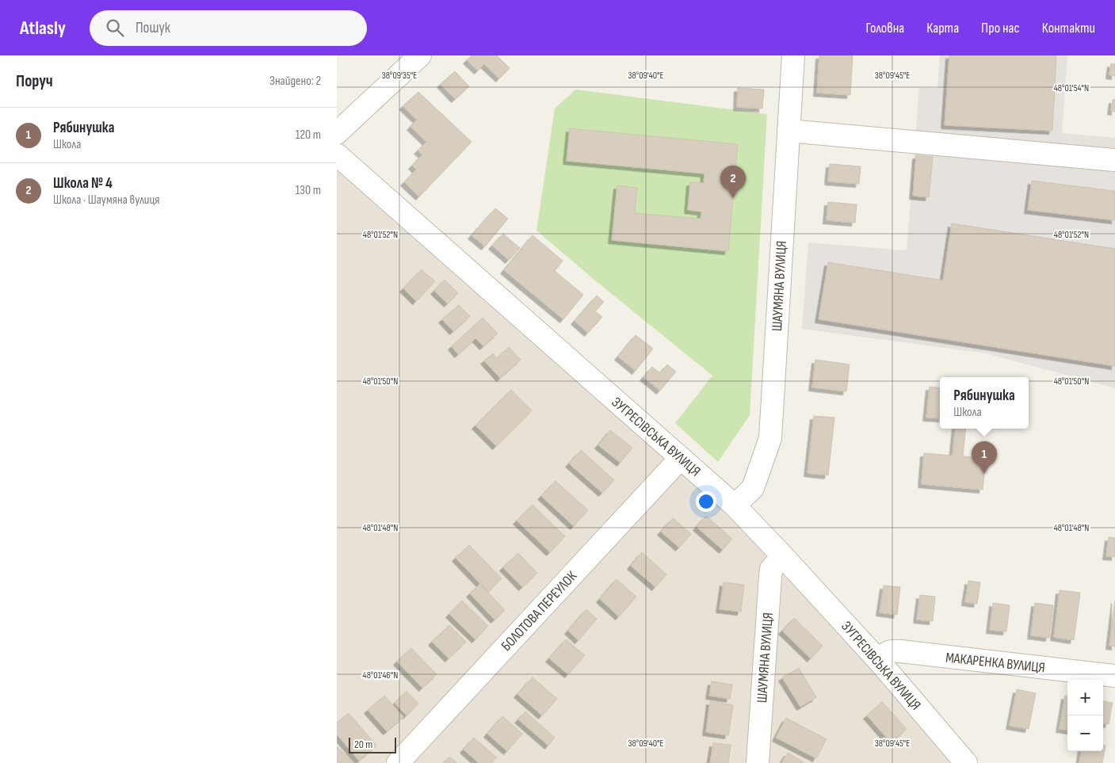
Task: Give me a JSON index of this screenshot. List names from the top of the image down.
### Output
{
  "streets": {
    "street": [
      "ШАУМЯНА ВУЛИЦЯ",
      "ЗУГРЕСІВСЬКА ВУЛИЦЯ",
      "БОЛОТОВА ПЕРЕУЛОК",
      "МАКАРЕНКА ВУЛИЦЯ"
    ]
  },
  "crossings": [
    ["ШАУМЯНА ВУЛИЦЯ", "ЗУГРЕСІВСЬКА ВУЛИЦЯ"],
    ["ЗУГРЕСІВСЬКА ВУЛИЦЯ", "БОЛОТОВА ПЕРЕУЛОК"],
    ["ЗУГРЕСІВСЬКА ВУЛИЦЯ", "МАКАРЕНКА ВУЛИЦЯ"]
  ],
  "scale_bar": "20 m",
  "page": {
    "header": "Atlasly",
    "search": "Пошук",
    "nav": [
      "Головна",
      "Карта",
      "Про нас",
      "Контакти"
    ],
    "heading": ["Поруч", "Знайдено: 2"],
    "list": [
      {
        "mark": "1",
        "name": "Рябинушка",
        "note": "Школа",
        "value": "120 m"
      },
      {
        "mark": "2",
        "name": "Школа № 4",
        "note": "Школа · Шаумяна вулиця",
        "value": "130 m"
      }
    ],
    "pins": ["2", "1"],
    "popup": ["Рябинушка", "Школа"],
    "map_buttons": ["+", "−"],
    "scale": "20 m"
  },
  "coordinates": [
    "38°09'35\"E",
    "38°09'40\"E",
    "38°09'45\"E",
    "48°01'54\"N",
    "48°01'52\"N",
    "48°01'50\"N",
    "48°01'48\"N",
    "48°01'46\"N"
  ]
}
